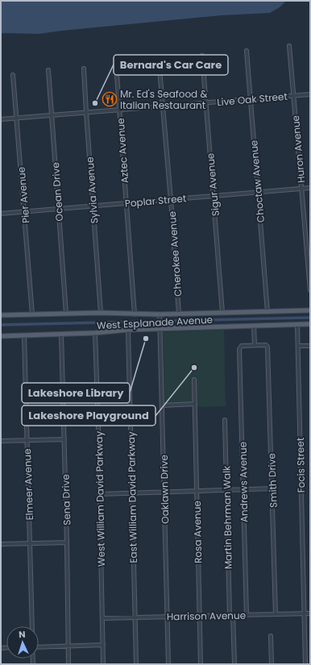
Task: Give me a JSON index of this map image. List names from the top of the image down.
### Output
{
  "streets": {
    "main road": ["West Esplanade Avenue"],
    "street": [
      "Live Oak Street",
      "Huron Avenue",
      "Aztec Avenue",
      "Choctaw Avenue",
      "Sigur Avenue",
      "Sylvia Avenue",
      "Ocean Drive",
      "Pier Avenue",
      "Poplar Street",
      "Cherokee Avenue",
      "Focis Street",
      "Smith Drive",
      "Andrews Avenue",
      "Elmeer Avenue",
      "Oaklawn Drive",
      "East William David Parkway",
      "West William David Parkway",
      "Sena Drive",
      "Martin Behrman Walk",
      "Rosa Avenue",
      "Harrison Avenue"
    ]
  },
  "crossings": [
    ["Live Oak Street", "Huron Avenue"],
    ["Live Oak Street", "Aztec Avenue"],
    ["Live Oak Street", "Choctaw Avenue"],
    ["Live Oak Street", "Sigur Avenue"],
    ["Live Oak Street", "Sylvia Avenue"],
    ["Live Oak Street", "Ocean Drive"],
    ["Live Oak Street", "Pier Avenue"],
    ["Live Oak Street", "Cherokee Avenue"],
    ["Huron Avenue", "Poplar Street"],
    ["Aztec Avenue", "Poplar Street"],
    ["Aztec Avenue", "West Esplanade Avenue"],
    ["Choctaw Avenue", "Poplar Street"],
    ["Choctaw Avenue", "West Esplanade Avenue"],
    ["Sigur Avenue", "Poplar Street"],
    ["Sigur Avenue", "West Esplanade Avenue"],
    ["Sylvia Avenue", "Poplar Street"],
    ["Sylvia Avenue", "West Esplanade Avenue"],
    ["Ocean Drive", "Poplar Street"],
    ["Ocean Drive", "West Esplanade Avenue"],
    ["Pier Avenue", "Poplar Street"],
    ["Pier Avenue", "West Esplanade Avenue"],
    ["Poplar Street", "Cherokee Avenue"],
    ["Cherokee Avenue", "West Esplanade Avenue"],
    ["West Esplanade Avenue", "Focis Street"],
    ["West Esplanade Avenue", "Elmeer Avenue"],
    ["West Esplanade Avenue", "Oaklawn Drive"],
    ["West Esplanade Avenue", "East William David Parkway"],
    ["West Esplanade Avenue", "West William David Parkway"],
    ["West Esplanade Avenue", "Sena Drive"],
    ["Focis Street", "Harrison Avenue"],
    ["Smith Drive", "Andrews Avenue"],
    ["Smith Drive", "Harrison Avenue"],
    ["Andrews Avenue", "Harrison Avenue"],
    ["Oaklawn Drive", "Harrison Avenue"],
    ["East William David Parkway", "Harrison Avenue"],
    ["West William David Parkway", "Harrison Avenue"],
    ["Martin Behrman Walk", "Harrison Avenue"],
    ["Rosa Avenue", "Harrison Avenue"]
  ],
  "places": {
    "restaurant": ["Mr. Ed's Seafood & Italian Restaurant"],
    "other": ["Bernard's Car Care", "Lakeshore Library", "Lakeshore Playground"]
  },
  "north": "top"
}
